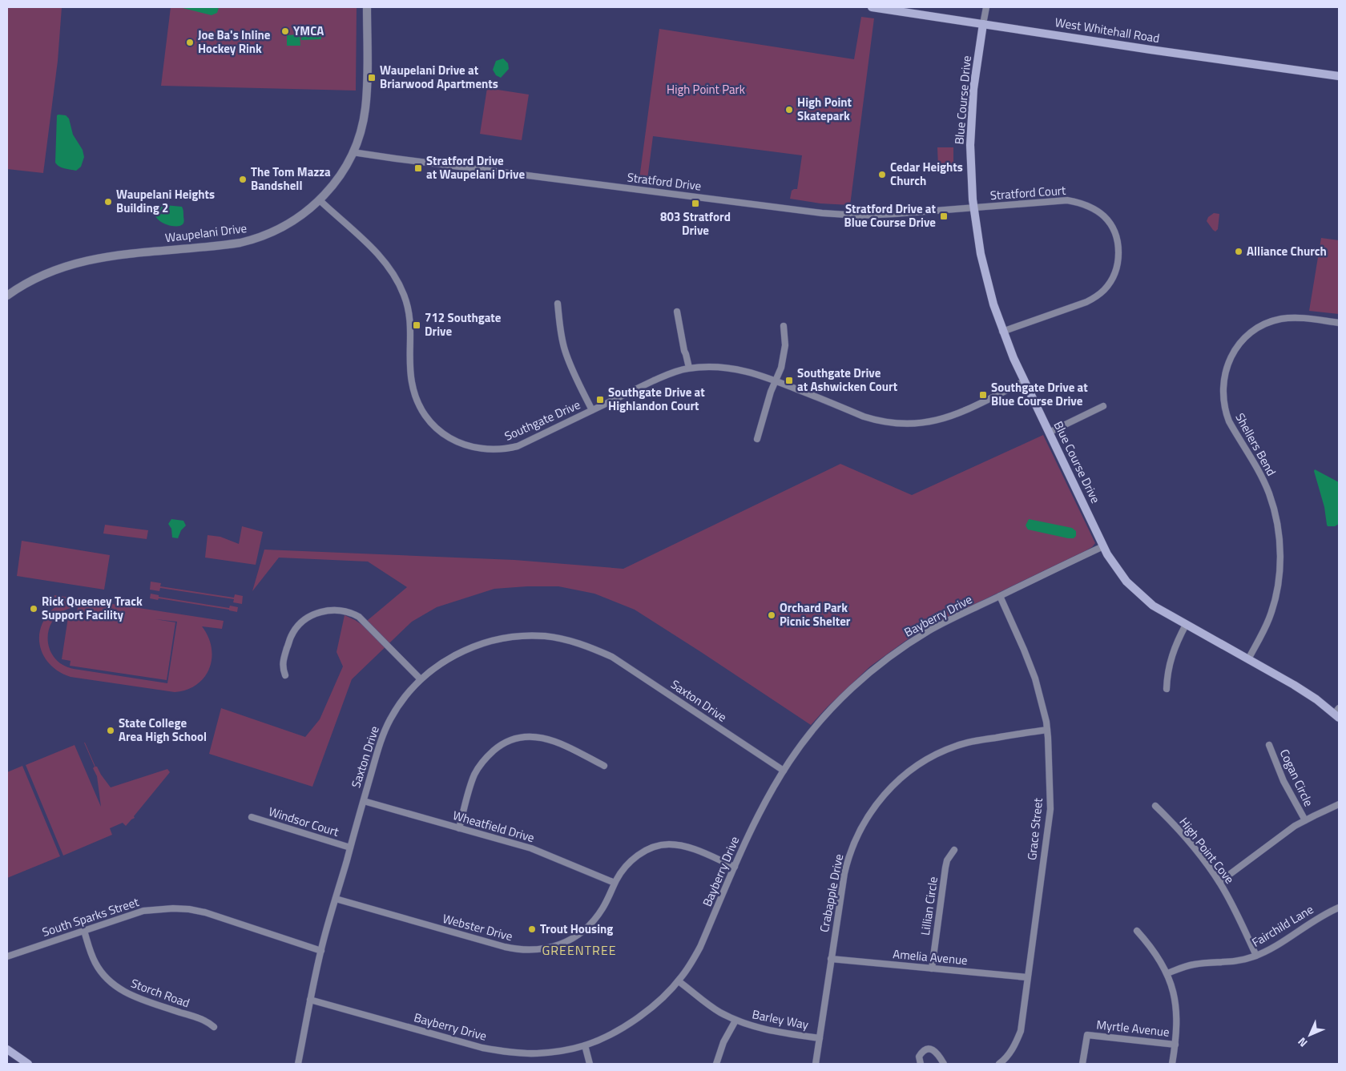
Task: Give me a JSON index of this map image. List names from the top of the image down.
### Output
{
  "streets": {
    "main road": ["West Whitehall Road", "Blue Course Drive"],
    "street": [
      "Stratford Drive",
      "Stratford Court",
      "Waupelani Drive",
      "Southgate Drive",
      "Shellers Bend",
      "Bayberry Drive",
      "Saxton Drive",
      "Cogan Circle",
      "Windsor Court",
      "Wheatfield Drive",
      "Grace Street",
      "High Point Cove",
      "Crabapple Drive",
      "Lillian Circle",
      "South Sparks Street",
      "Fairchild Lane",
      "Webster Drive",
      "Amelia Avenue",
      "Storch Road",
      "Barley Way",
      "Myrtle Avenue"
    ]
  },
  "crossings": [
    ["West Whitehall Road", "Blue Course Drive"],
    ["Blue Course Drive", "Stratford Drive"],
    ["Blue Course Drive", "Stratford Court"],
    ["Blue Course Drive", "Southgate Drive"],
    ["Blue Course Drive", "Shellers Bend"],
    ["Blue Course Drive", "Bayberry Drive"],
    ["Stratford Drive", "Stratford Court"],
    ["Stratford Drive", "Waupelani Drive"],
    ["Waupelani Drive", "Southgate Drive"],
    ["Bayberry Drive", "Saxton Drive"],
    ["Bayberry Drive", "Grace Street"],
    ["Bayberry Drive", "Webster Drive"],
    ["Bayberry Drive", "Barley Way"],
    ["Saxton Drive", "Windsor Court"],
    ["Saxton Drive", "Wheatfield Drive"],
    ["Saxton Drive", "South Sparks Street"],
    ["Saxton Drive", "Webster Drive"],
    ["Wheatfield Drive", "Webster Drive"],
    ["Grace Street", "Crabapple Drive"],
    ["Grace Street", "Amelia Avenue"],
    ["High Point Cove", "Fairchild Lane"],
    ["Crabapple Drive", "Amelia Avenue"],
    ["Crabapple Drive", "Barley Way"],
    ["Lillian Circle", "Amelia Avenue"],
    ["South Sparks Street", "Storch Road"]
  ],
  "districts": ["GREENTREE"],
  "parks": ["High Point Park"],
  "places": {
    "other": [
      "YMCA",
      "Joe Ba's Inline Hockey Rink",
      "High Point Skatepark",
      "Cedar Heights Church",
      "The Tom Mazza Bandshell",
      "Waupelani Heights Building 2",
      "Alliance Church",
      "Rick Queeney Track Support Facility",
      "Orchard Park Picnic Shelter",
      "State College Area High School",
      "Trout Housing"
    ],
    "transit": [
      "Waupelani Drive at Briarwood Apartments",
      "Stratford Drive at Waupelani Drive",
      "803 Stratford Drive",
      "Stratford Drive at Blue Course Drive",
      "712 Southgate Drive",
      "Southgate Drive at Ashwicken Court",
      "Southgate Drive at Blue Course Drive",
      "Southgate Drive at Highlandon Court"
    ]
  },
  "north": "bottom left"
}
